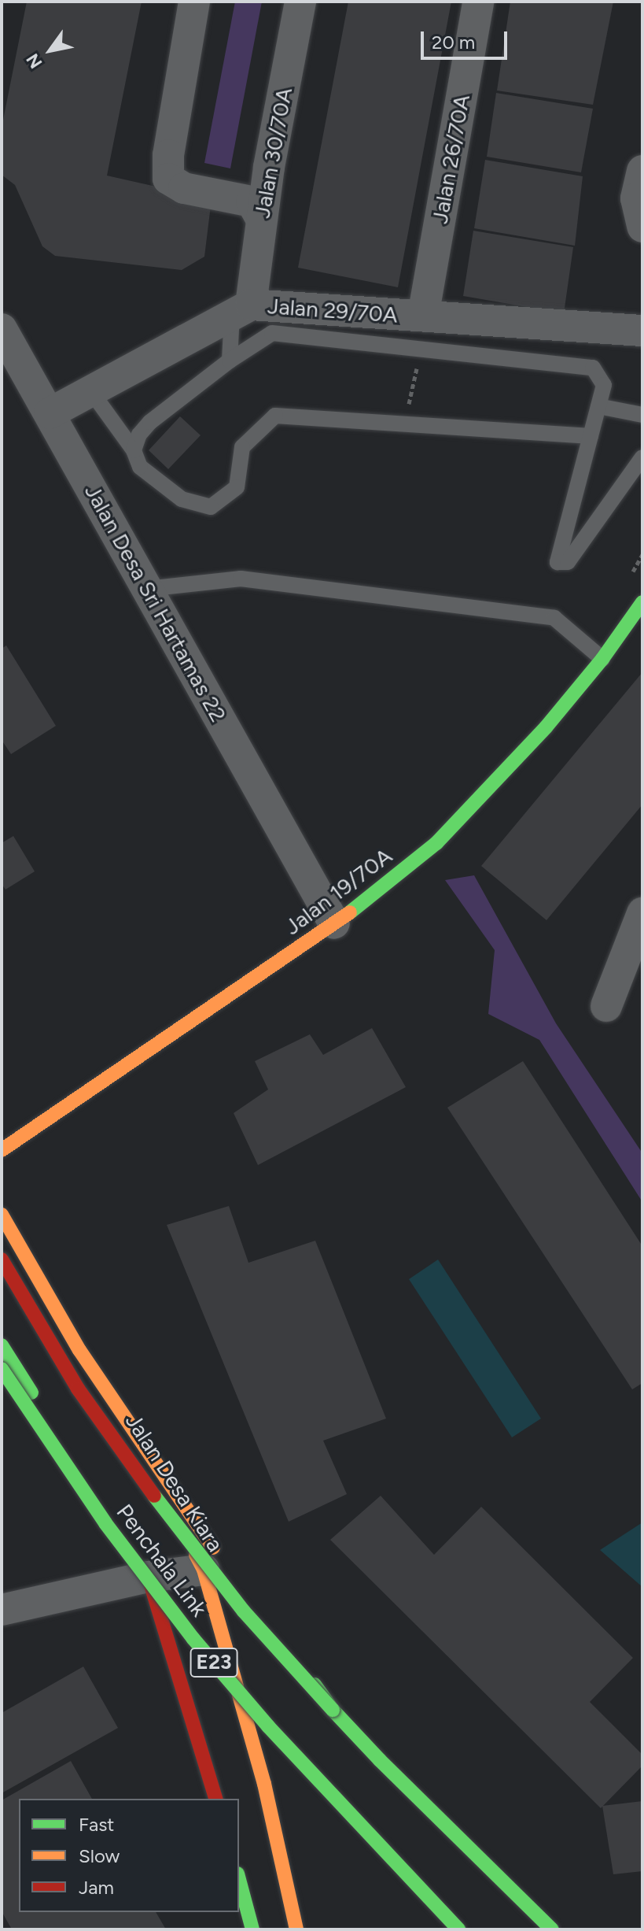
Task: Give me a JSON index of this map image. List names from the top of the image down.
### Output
{
  "streets": {
    "main road": [
      "Jalan 19/70A",
      "Jalan Desa Kiara",
      "Penchala Link",
      "E23"
    ],
    "street": [
      "Jalan 30/70A",
      "Jalan 26/70A",
      "Jalan 29/70A",
      "Jalan Desa Sri Hartamas 22"
    ]
  },
  "crossings": [
    ["Jalan 30/70A", "Jalan 29/70A"],
    ["Jalan 26/70A", "Jalan 29/70A"],
    ["Jalan Desa Sri Hartamas 22", "Jalan 19/70A"]
  ],
  "legend": ["Fast", "Slow", "Jam"],
  "scale_bar": "20 m",
  "north": "bottom left"
}
